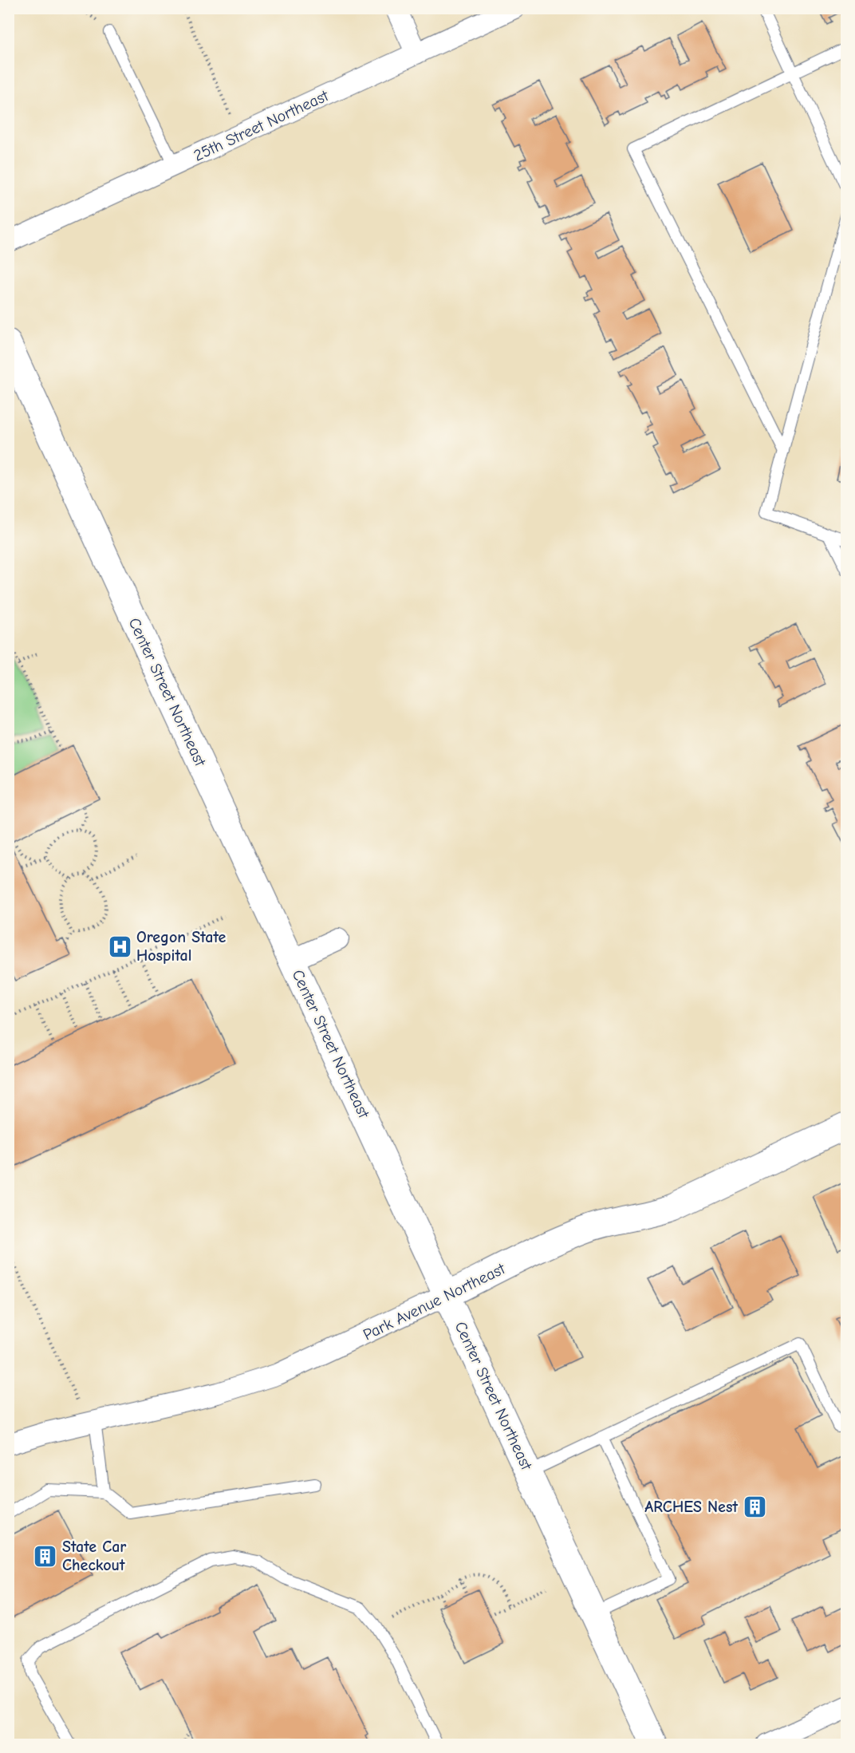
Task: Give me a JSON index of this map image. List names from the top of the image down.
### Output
{
  "streets": {
    "main road": ["Center Street Northeast", "Park Avenue Northeast"],
    "street": ["25th Street Northeast"]
  },
  "crossings": [
    ["Center Street Northeast", "Park Avenue Northeast"]
  ],
  "places": {
    "hospital": ["Oregon State Hospital"],
    "building": ["ARCHES Nest", "State Car Checkout"]
  }
}
